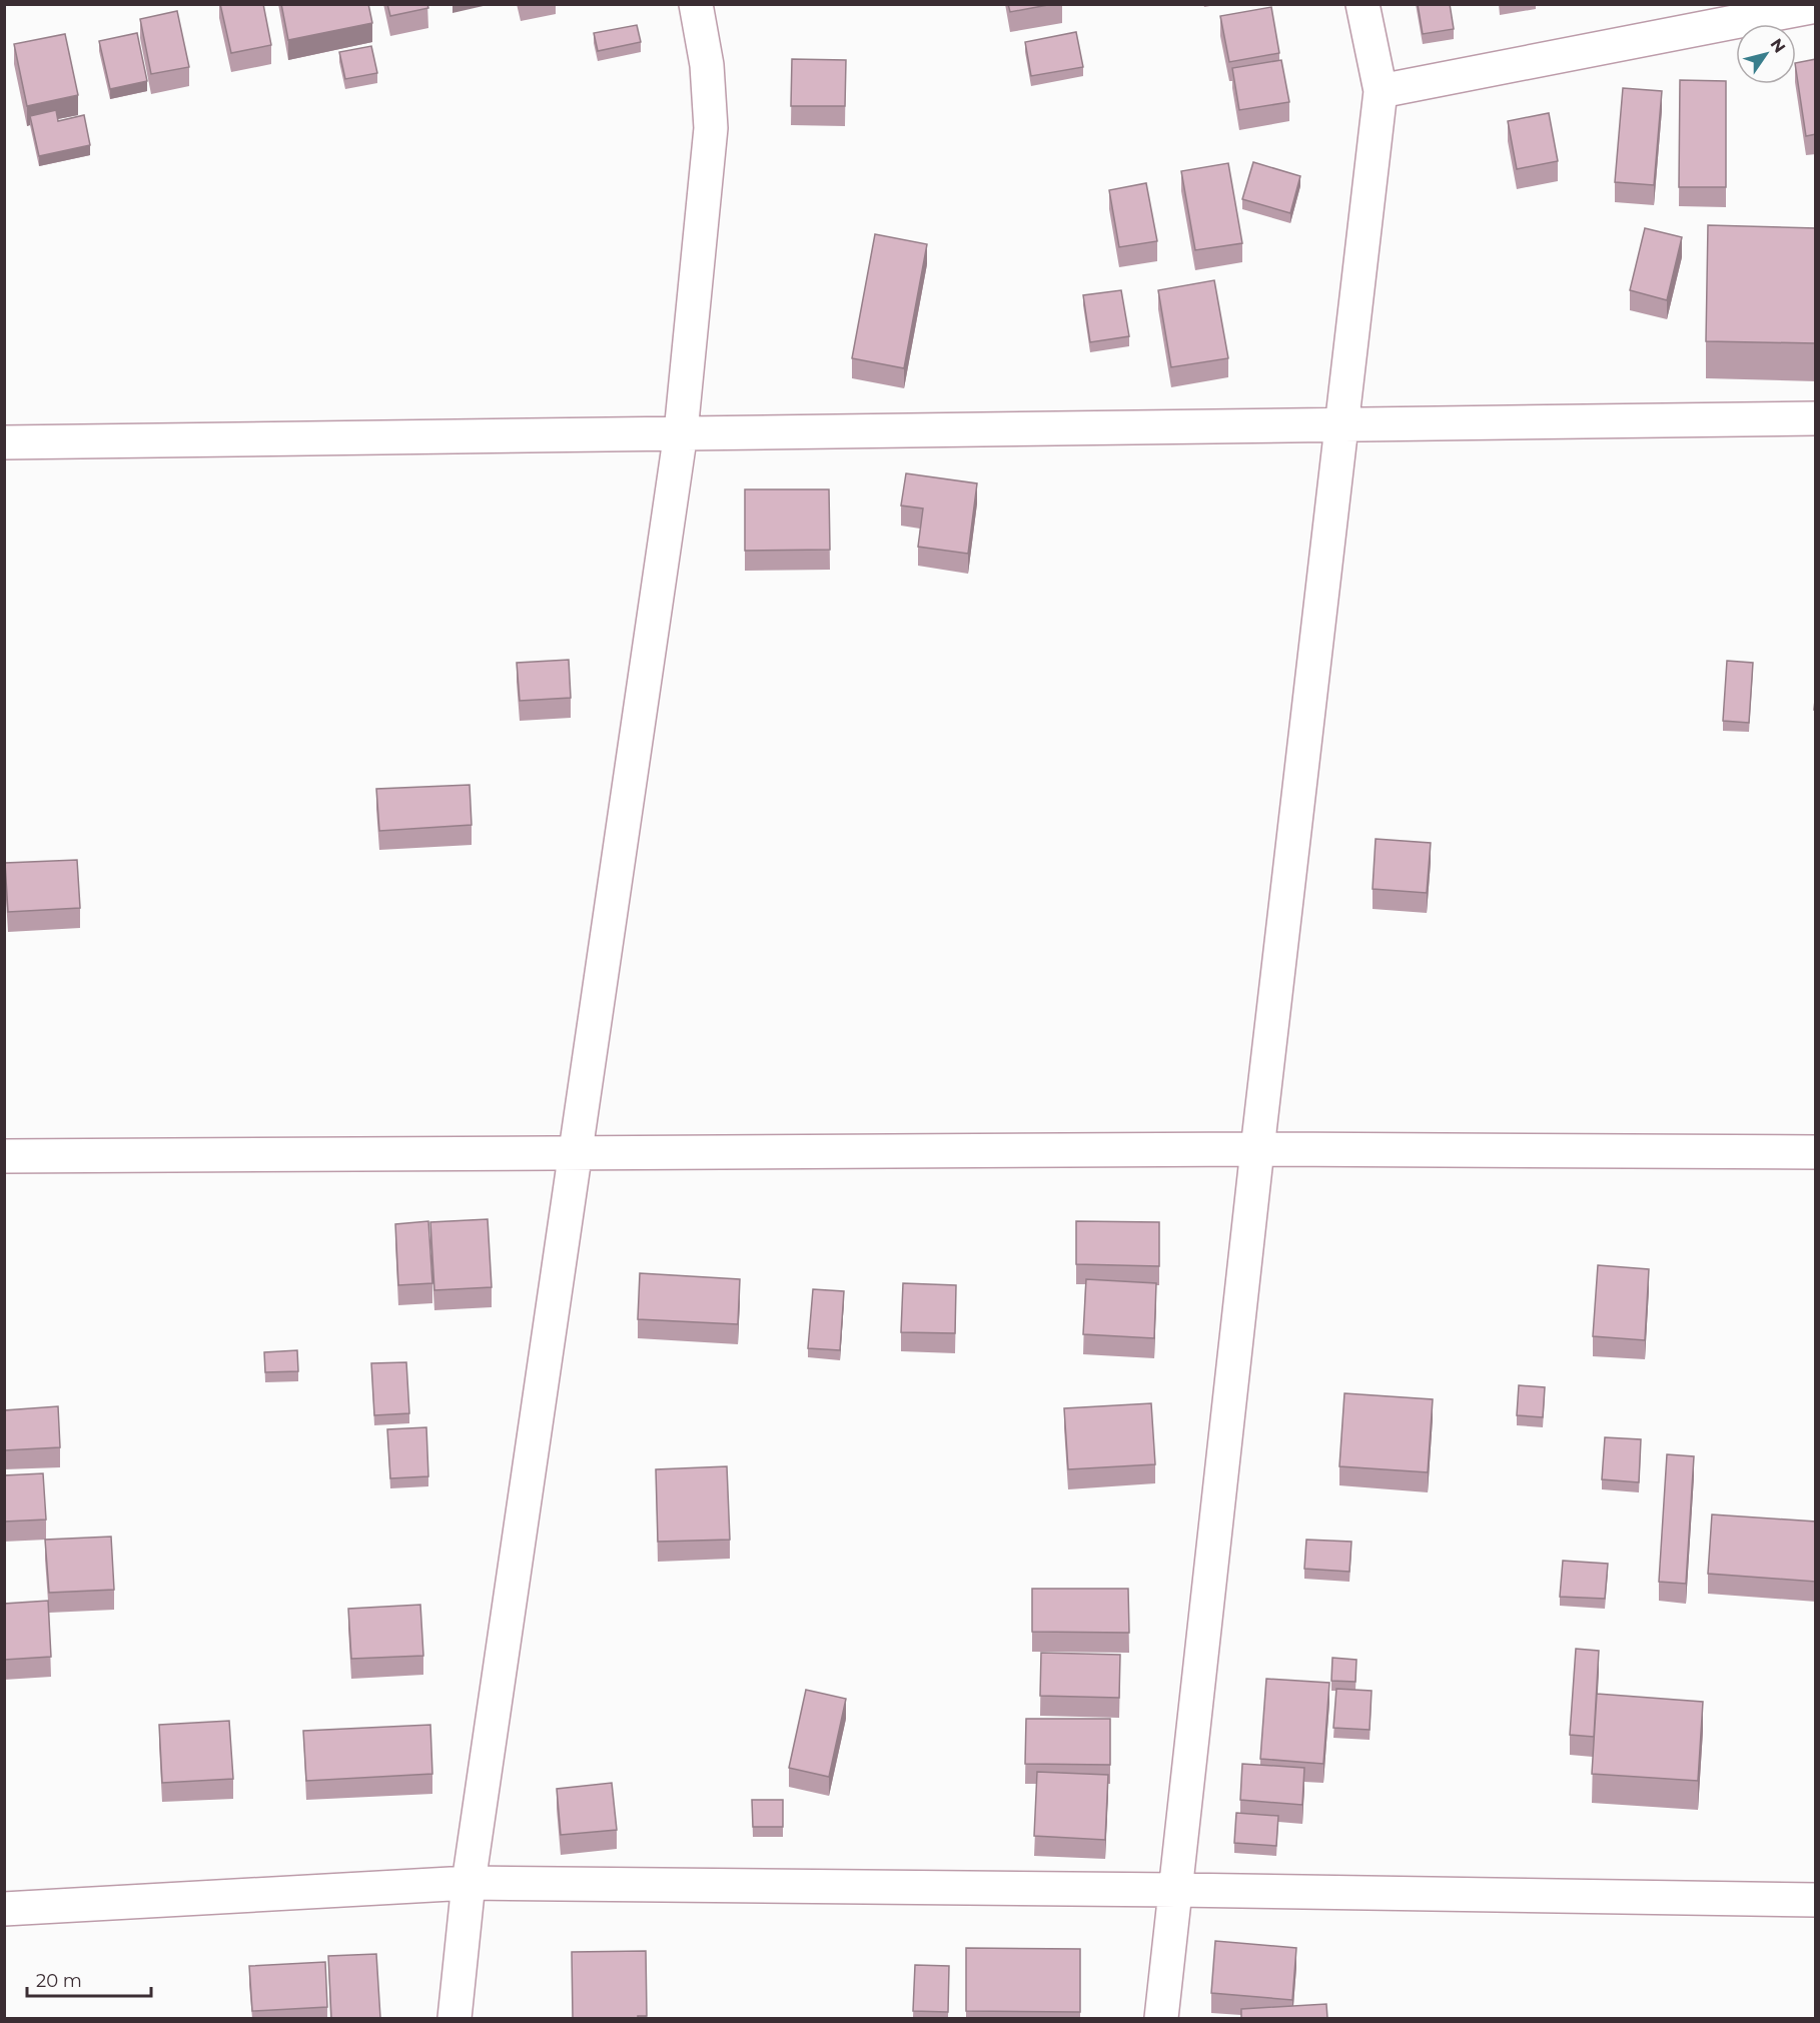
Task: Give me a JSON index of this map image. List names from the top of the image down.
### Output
{
  "scale_bar": "20 m",
  "north": "top right"
}
